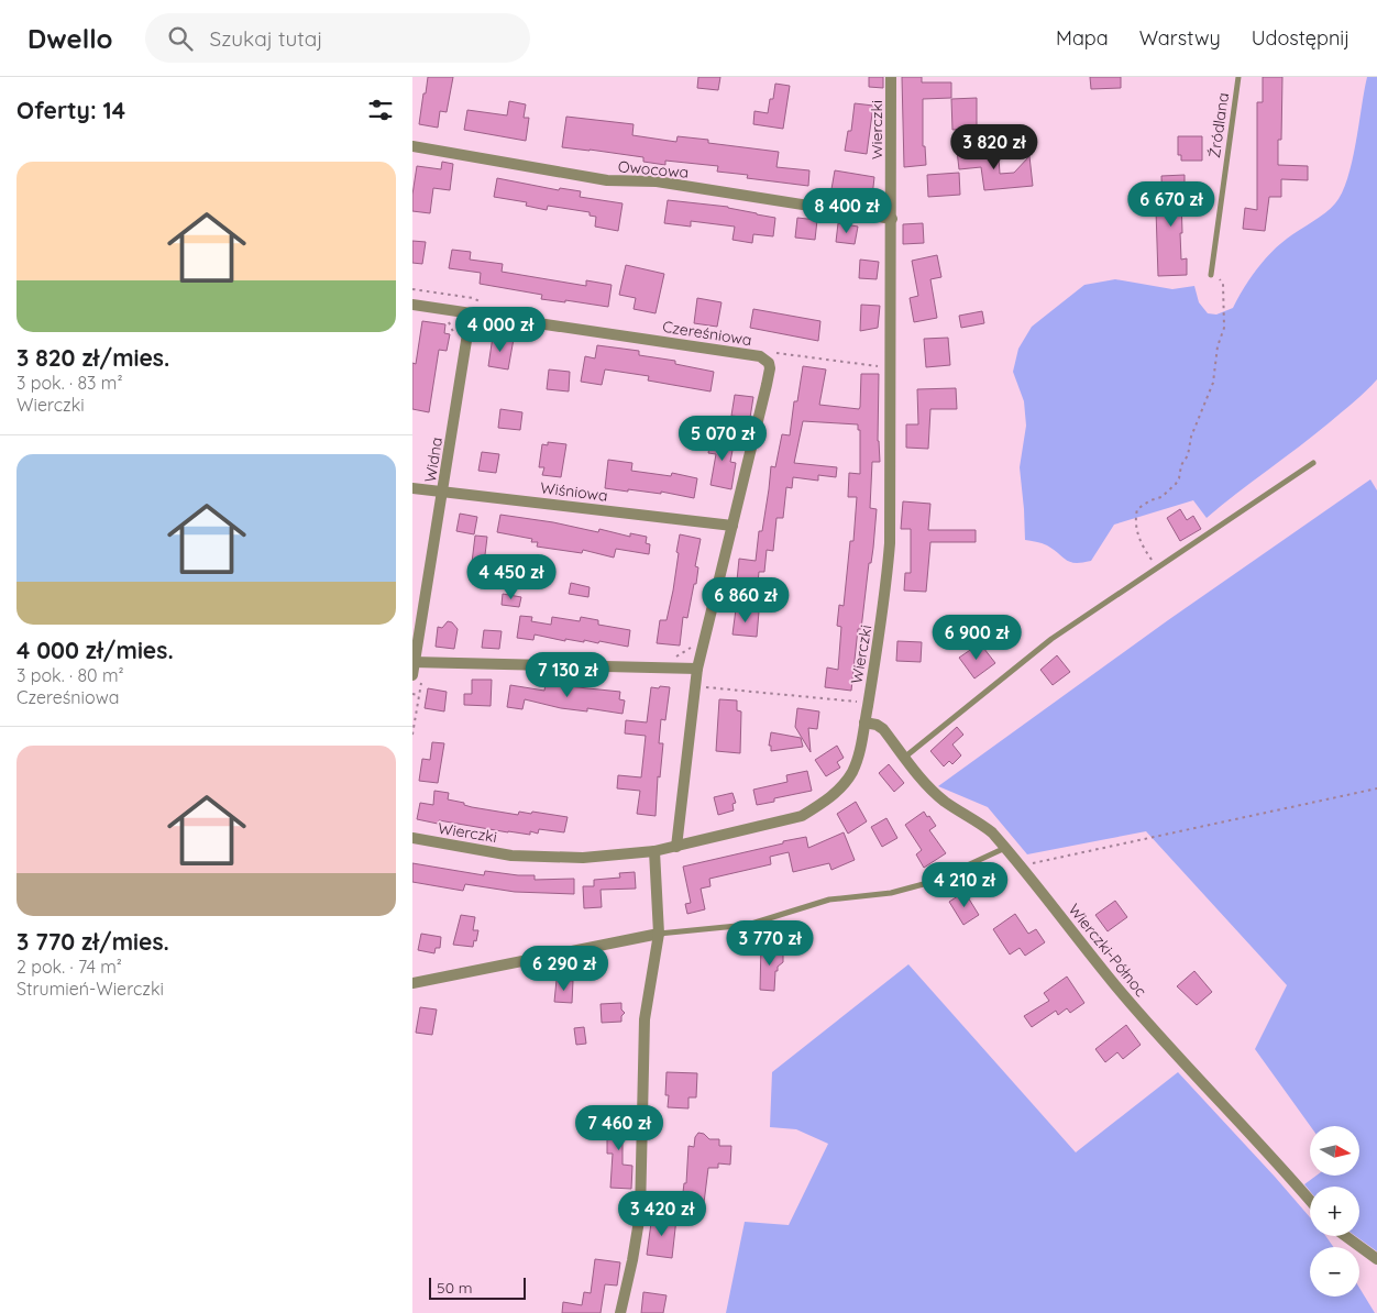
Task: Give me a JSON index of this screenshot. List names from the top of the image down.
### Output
{
  "streets": {
    "street": [
      "Wierczki",
      "Owocowa",
      "Czereśniowa",
      "Widna",
      "Wiśniowa",
      "Wierczki-Północ"
    ],
    "lane": ["Źródlana"]
  },
  "crossings": [
    ["Wierczki", "Owocowa"],
    ["Wierczki", "Czereśniowa"],
    ["Wierczki", "Wierczki-Północ"],
    ["Czereśniowa", "Widna"],
    ["Czereśniowa", "Wiśniowa"],
    ["Widna", "Wiśniowa"]
  ],
  "scale_bar": "50 m",
  "north": "right",
  "page": {
    "header": "Dwello",
    "search": "Szukaj tutaj",
    "nav": ["Mapa", "Warstwy", "Udostępnij"],
    "heading": "Oferty: 14",
    "price": [
      "3 820 zł",
      "6 670 zł",
      "8 400 zł",
      "4 000 zł",
      "5 070 zł",
      "4 450 zł",
      "6 860 zł",
      "6 900 zł",
      "7 130 zł",
      "4 210 zł",
      "3 770 zł",
      "6 290 zł",
      "7 460 zł",
      "3 420 zł"
    ],
    "list": [
      {
        "name": "3 820 zł/mies.",
        "note": "3 pok. · 83 m² · Wierczki"
      },
      {
        "name": "4 000 zł/mies.",
        "note": "3 pok. · 80 m² · Czereśniowa"
      },
      {
        "name": "3 770 zł/mies.",
        "note": "2 pok. · 74 m² · Strumień-Wierczki"
      }
    ],
    "map_buttons": ["+", "−"],
    "scale": "50 m"
  }
}
